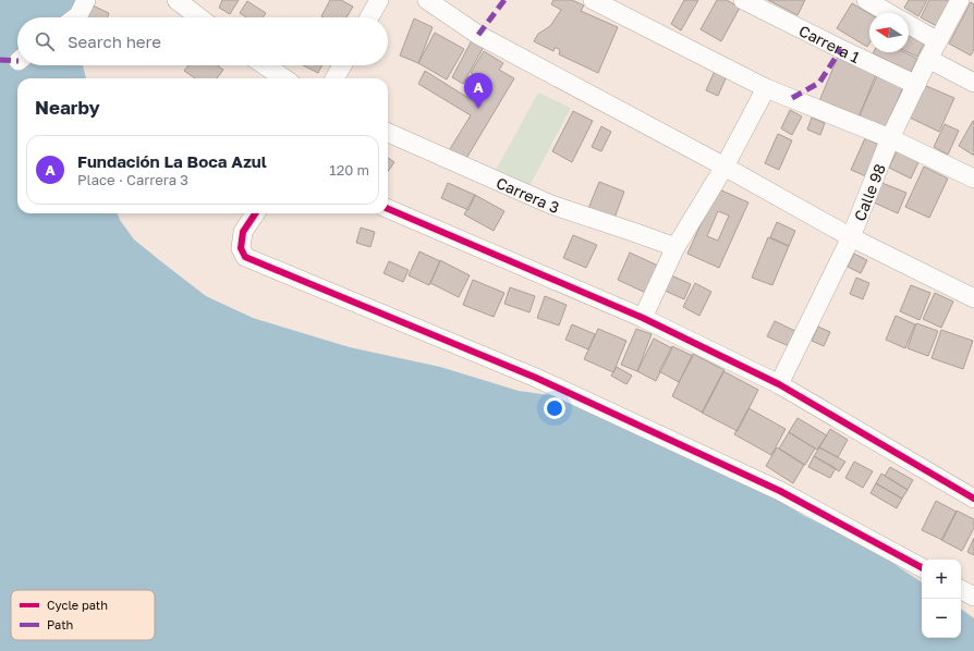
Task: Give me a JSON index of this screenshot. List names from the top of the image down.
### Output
{
  "streets": {
    "street": ["Carrera 1", "Calle 98", "Carrera 3"]
  },
  "crossings": [
    ["Carrera 1", "Calle 98"]
  ],
  "legend": ["Cycle path", "Path"],
  "north": "left",
  "page": {
    "search": "Search here",
    "pins": "A",
    "heading": "Nearby",
    "list": [
      {
        "mark": "A",
        "name": "Fundación La Boca Azul",
        "note": "Place · Carrera 3",
        "value": "120 m"
      }
    ],
    "map_buttons": ["+", "−"]
  }
}
